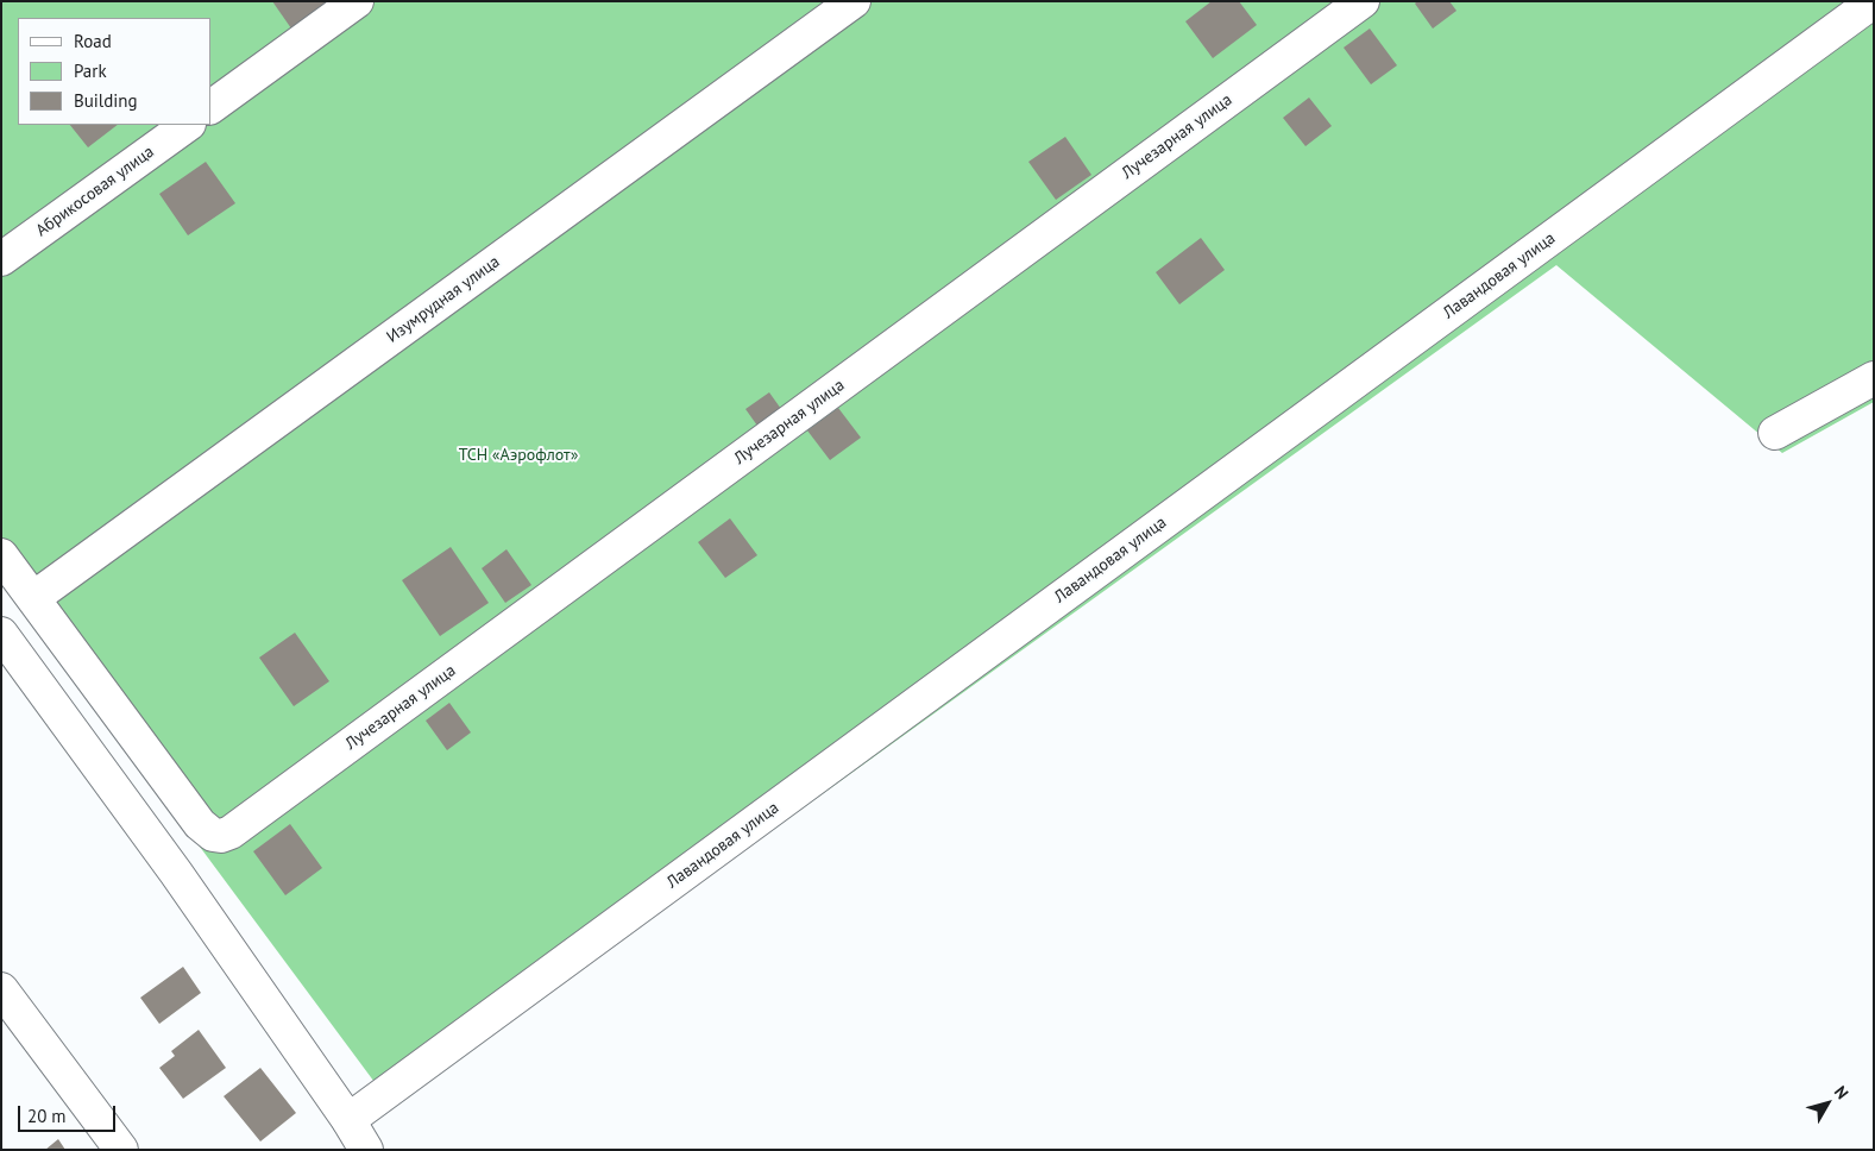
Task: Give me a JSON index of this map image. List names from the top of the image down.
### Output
{
  "streets": {
    "street": [
      "Лучезарная улица",
      "Абрикосовая улица",
      "Лавандовая улица",
      "Изумрудная улица"
    ]
  },
  "crossings": [
    ["Лучезарная улица", "Изумрудная улица"]
  ],
  "parks": ["ТСН «Аэрофлот»"],
  "legend": ["Road", "Park", "Building"],
  "scale_bar": "20 m",
  "north": "top right"
}
